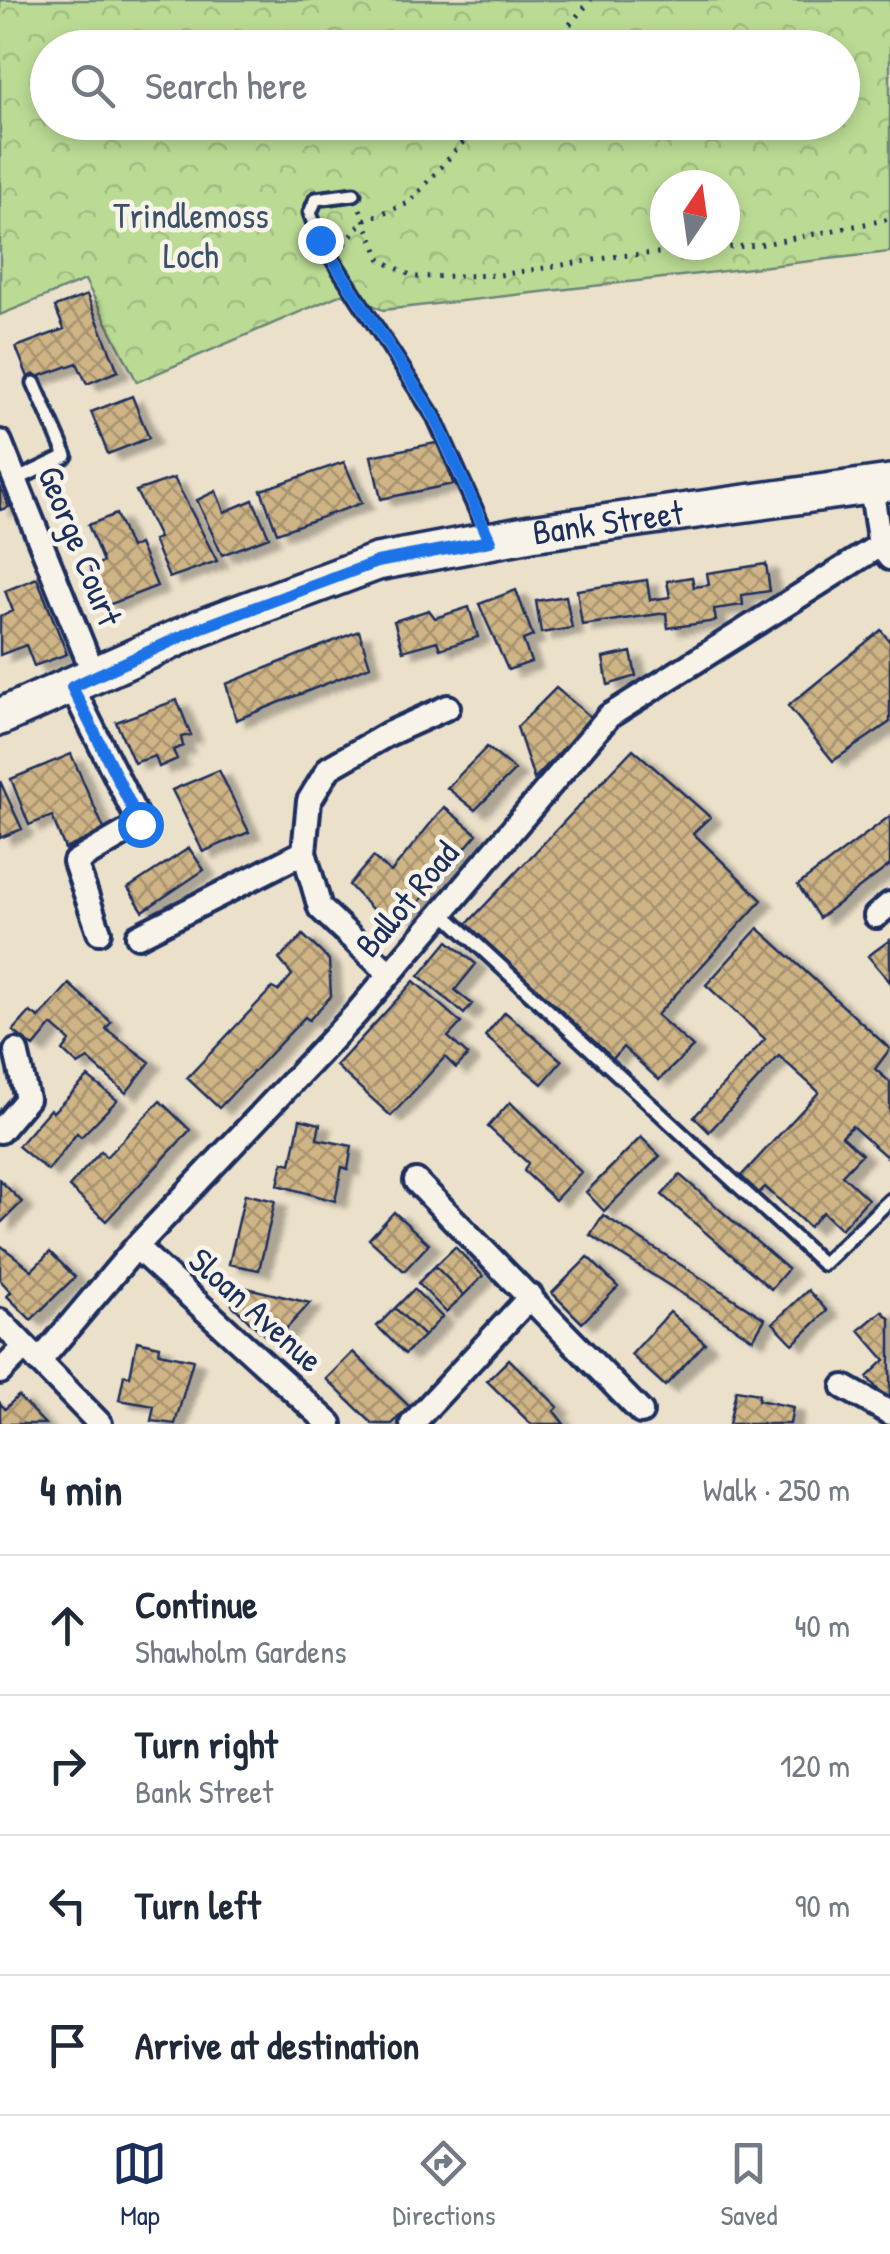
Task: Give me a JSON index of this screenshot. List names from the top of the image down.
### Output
{
  "streets": {
    "main road": ["Bank Street"],
    "street": ["George Court", "Ballot Road", "Sloan Avenue"]
  },
  "crossings": [
    ["Bank Street", "George Court"],
    ["Ballot Road", "Sloan Avenue"]
  ],
  "parks": ["Trindlemoss Loch"],
  "north": "top",
  "page": {
    "search": "Search here",
    "heading": ["4 min", "Walk · 250 m"],
    "list": [
      ["Continue", "Shawholm Gardens", "40 m"],
      ["Turn right", "Bank Street", "120 m"],
      ["Turn left", "90 m"],
      "Arrive at destination"
    ],
    "nav": ["Map", "Directions", "Saved"]
  }
}
